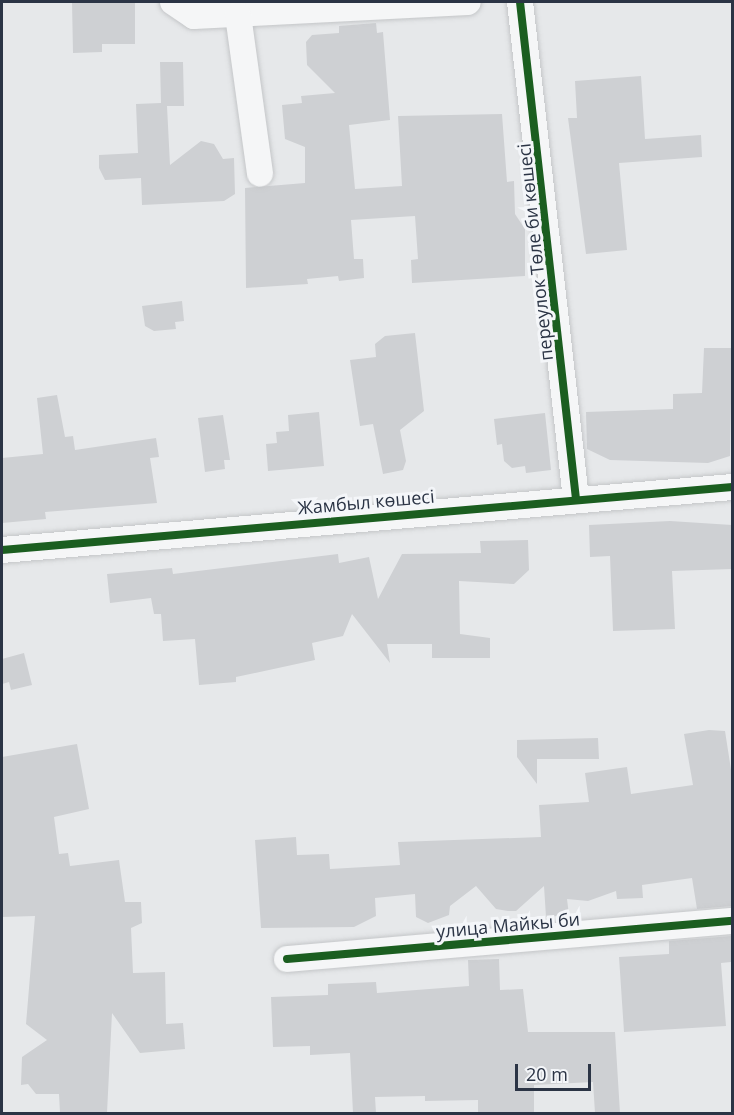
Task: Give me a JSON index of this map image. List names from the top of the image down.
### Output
{
  "streets": {
    "street": ["переулок Төле би көшесі", "Жамбыл көшесі", "улица Майкы би"]
  },
  "crossings": [
    ["переулок Төле би көшесі", "Жамбыл көшесі"]
  ],
  "scale_bar": "20 m"
}
